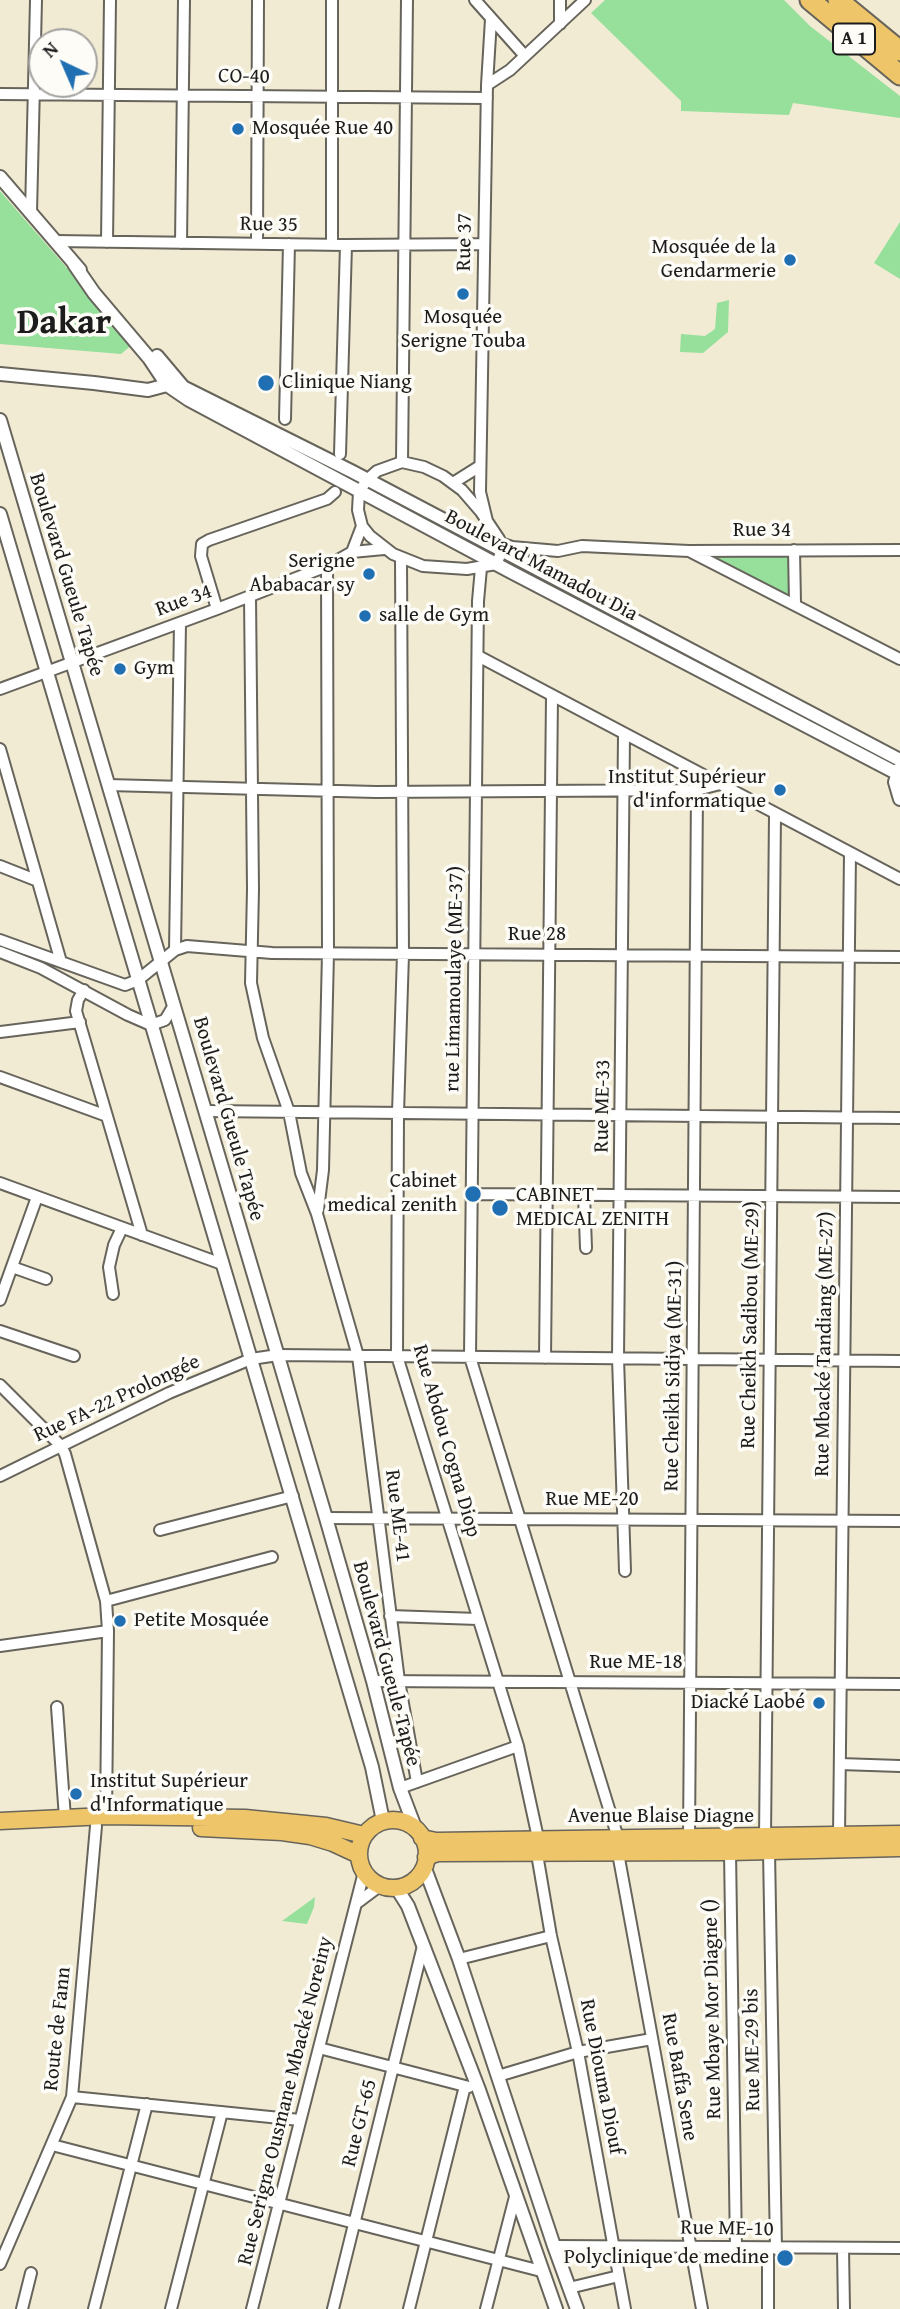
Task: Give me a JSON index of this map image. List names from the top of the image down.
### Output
{
  "streets": {
    "highway": ["A 1"],
    "main road": ["Avenue Blaise Diagne"],
    "street": [
      "CO-40",
      "Rue 35",
      "Rue 37",
      "Rue 34",
      "Boulevard Mamadou Dia",
      "Boulevard Gueule Tapée",
      "Rue 28",
      "rue Limamoulaye (ME-37)",
      "Rue ME-33",
      "Rue Cheikh Sadibou (ME-29)",
      "Rue Mbacké Tandiang (ME-27)",
      "Rue Cheikh Sidiya (ME-31)",
      "Rue FA-22 Prolongée",
      "Rue Abdou Cogna Diop",
      "Rue ME-20",
      "Rue ME-41",
      "Rue ME-18",
      "Rue Mbaye Mor Diagne ()",
      "Route de Fann",
      "Rue ME-29 bis",
      "Rue Diouma Diouf",
      "Rue Baffa Sene",
      "Rue Serigne Ousmane Mbacké Noreiny",
      "Rue GT-65",
      "Rue ME-10"
    ]
  },
  "crossings": [
    ["CO-40", "Rue 37"],
    ["Rue 35", "Rue 37"],
    ["Rue 34", "Boulevard Mamadou Dia"],
    ["Rue 34", "Boulevard Gueule Tapée"],
    ["Rue 34", "Rue ME-41"],
    ["Boulevard Gueule Tapée", "Rue FA-22 Prolongée"],
    ["Boulevard Gueule Tapée", "Rue ME-20"],
    ["Boulevard Gueule Tapée", "Rue ME-18"],
    ["Boulevard Gueule Tapée", "Avenue Blaise Diagne"],
    ["Rue 28", "rue Limamoulaye (ME-37)"],
    ["Rue 28", "Rue ME-33"],
    ["Rue 28", "Rue Cheikh Sadibou (ME-29)"],
    ["Rue 28", "Rue Mbacké Tandiang (ME-27)"],
    ["Rue 28", "Rue Cheikh Sidiya (ME-31)"],
    ["Rue 28", "Rue Abdou Cogna Diop"],
    ["Rue 28", "Rue ME-41"],
    ["rue Limamoulaye (ME-37)", "Rue FA-22 Prolongée"],
    ["rue Limamoulaye (ME-37)", "Rue ME-20"],
    ["rue Limamoulaye (ME-37)", "Rue ME-18"],
    ["rue Limamoulaye (ME-37)", "Rue Baffa Sene"],
    ["Rue ME-33", "Rue FA-22 Prolongée"],
    ["Rue ME-33", "Rue ME-20"],
    ["Rue Cheikh Sadibou (ME-29)", "Rue FA-22 Prolongée"],
    ["Rue Cheikh Sadibou (ME-29)", "Rue ME-20"],
    ["Rue Cheikh Sadibou (ME-29)", "Rue ME-18"],
    ["Rue Cheikh Sadibou (ME-29)", "Avenue Blaise Diagne"],
    ["Rue Cheikh Sadibou (ME-29)", "Rue ME-29 bis"],
    ["Rue Mbacké Tandiang (ME-27)", "Rue FA-22 Prolongée"],
    ["Rue Mbacké Tandiang (ME-27)", "Rue ME-20"],
    ["Rue Mbacké Tandiang (ME-27)", "Rue ME-18"],
    ["Rue Mbacké Tandiang (ME-27)", "Avenue Blaise Diagne"],
    ["Rue Cheikh Sidiya (ME-31)", "Rue FA-22 Prolongée"],
    ["Rue Cheikh Sidiya (ME-31)", "Rue ME-20"],
    ["Rue Cheikh Sidiya (ME-31)", "Rue ME-18"],
    ["Rue Cheikh Sidiya (ME-31)", "Avenue Blaise Diagne"],
    ["Rue FA-22 Prolongée", "Rue Abdou Cogna Diop"],
    ["Rue FA-22 Prolongée", "Rue ME-41"],
    ["Rue FA-22 Prolongée", "Route de Fann"],
    ["Rue Abdou Cogna Diop", "Rue ME-20"],
    ["Rue Abdou Cogna Diop", "Rue ME-18"],
    ["Rue Abdou Cogna Diop", "Avenue Blaise Diagne"],
    ["Rue Abdou Cogna Diop", "Rue Diouma Diouf"],
    ["Rue ME-20", "Rue ME-41"],
    ["Rue ME-41", "Rue ME-18"],
    ["Rue ME-18", "Rue Baffa Sene"],
    ["Avenue Blaise Diagne", "Rue Mbaye Mor Diagne ()"],
    ["Avenue Blaise Diagne", "Rue ME-29 bis"],
    ["Avenue Blaise Diagne", "Rue Diouma Diouf"],
    ["Avenue Blaise Diagne", "Rue Baffa Sene"],
    ["Rue Mbaye Mor Diagne ()", "Rue ME-10"],
    ["Rue ME-29 bis", "Rue ME-10"],
    ["Rue Diouma Diouf", "Rue ME-10"],
    ["Rue Baffa Sene", "Rue ME-10"]
  ],
  "districts": ["Dakar"],
  "places": [
    "Mosquée Rue 40",
    "Mosquée de la Gendarmerie",
    "Mosquée Serigne Touba",
    "Clinique Niang",
    "Serigne Ababacar sy",
    "salle de Gym",
    "Gym",
    "Institut Supérieur d'informatique",
    "Cabinet medical zenith",
    "CABINET MEDICAL ZENITH",
    "Petite Mosquée",
    "Diacké Laobé",
    "Institut Supérieur d'Informatique",
    "Polyclinique de medine"
  ],
  "north": "top left"
}
